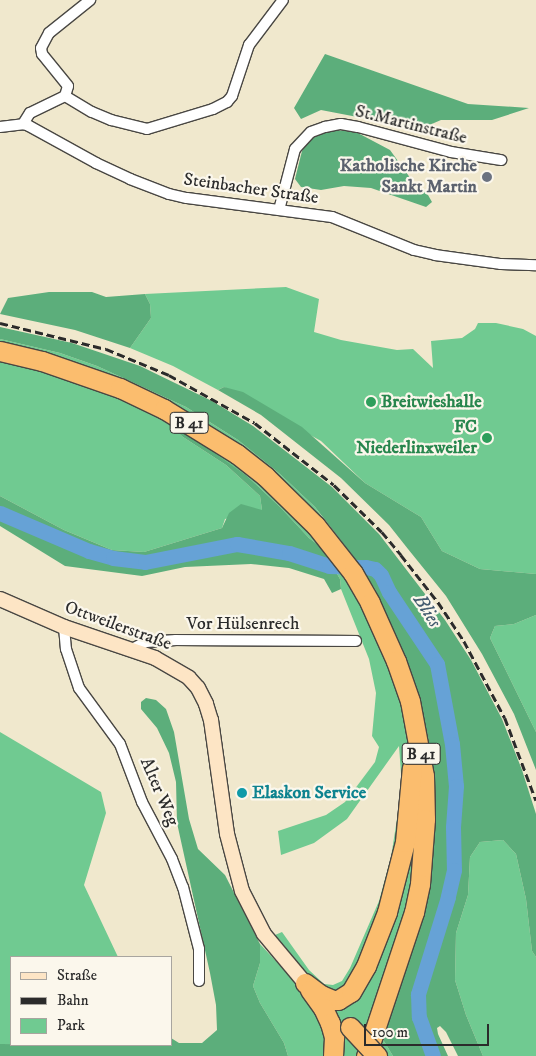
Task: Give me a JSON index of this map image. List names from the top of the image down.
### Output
{
  "streets": {
    "highway": ["B 41"],
    "main road": ["Ottweilerstraße"],
    "street": [
      "St.Martinstraße",
      "Steinbacher Straße",
      "Vor Hülsenrech",
      "Alter Weg"
    ]
  },
  "crossings": [
    ["St.Martinstraße", "Steinbacher Straße"],
    ["Vor Hülsenrech", "Ottweilerstraße"],
    ["Ottweilerstraße", "Alter Weg"]
  ],
  "water": ["Blies"],
  "places": [
    "Katholische Kirche Sankt Martin",
    "Breitwieshalle",
    "FC Niederlinxweiler",
    "Elaskon Service"
  ],
  "legend": ["Straße", "Bahn", "Park"],
  "scale_bar": "100 m"
}
